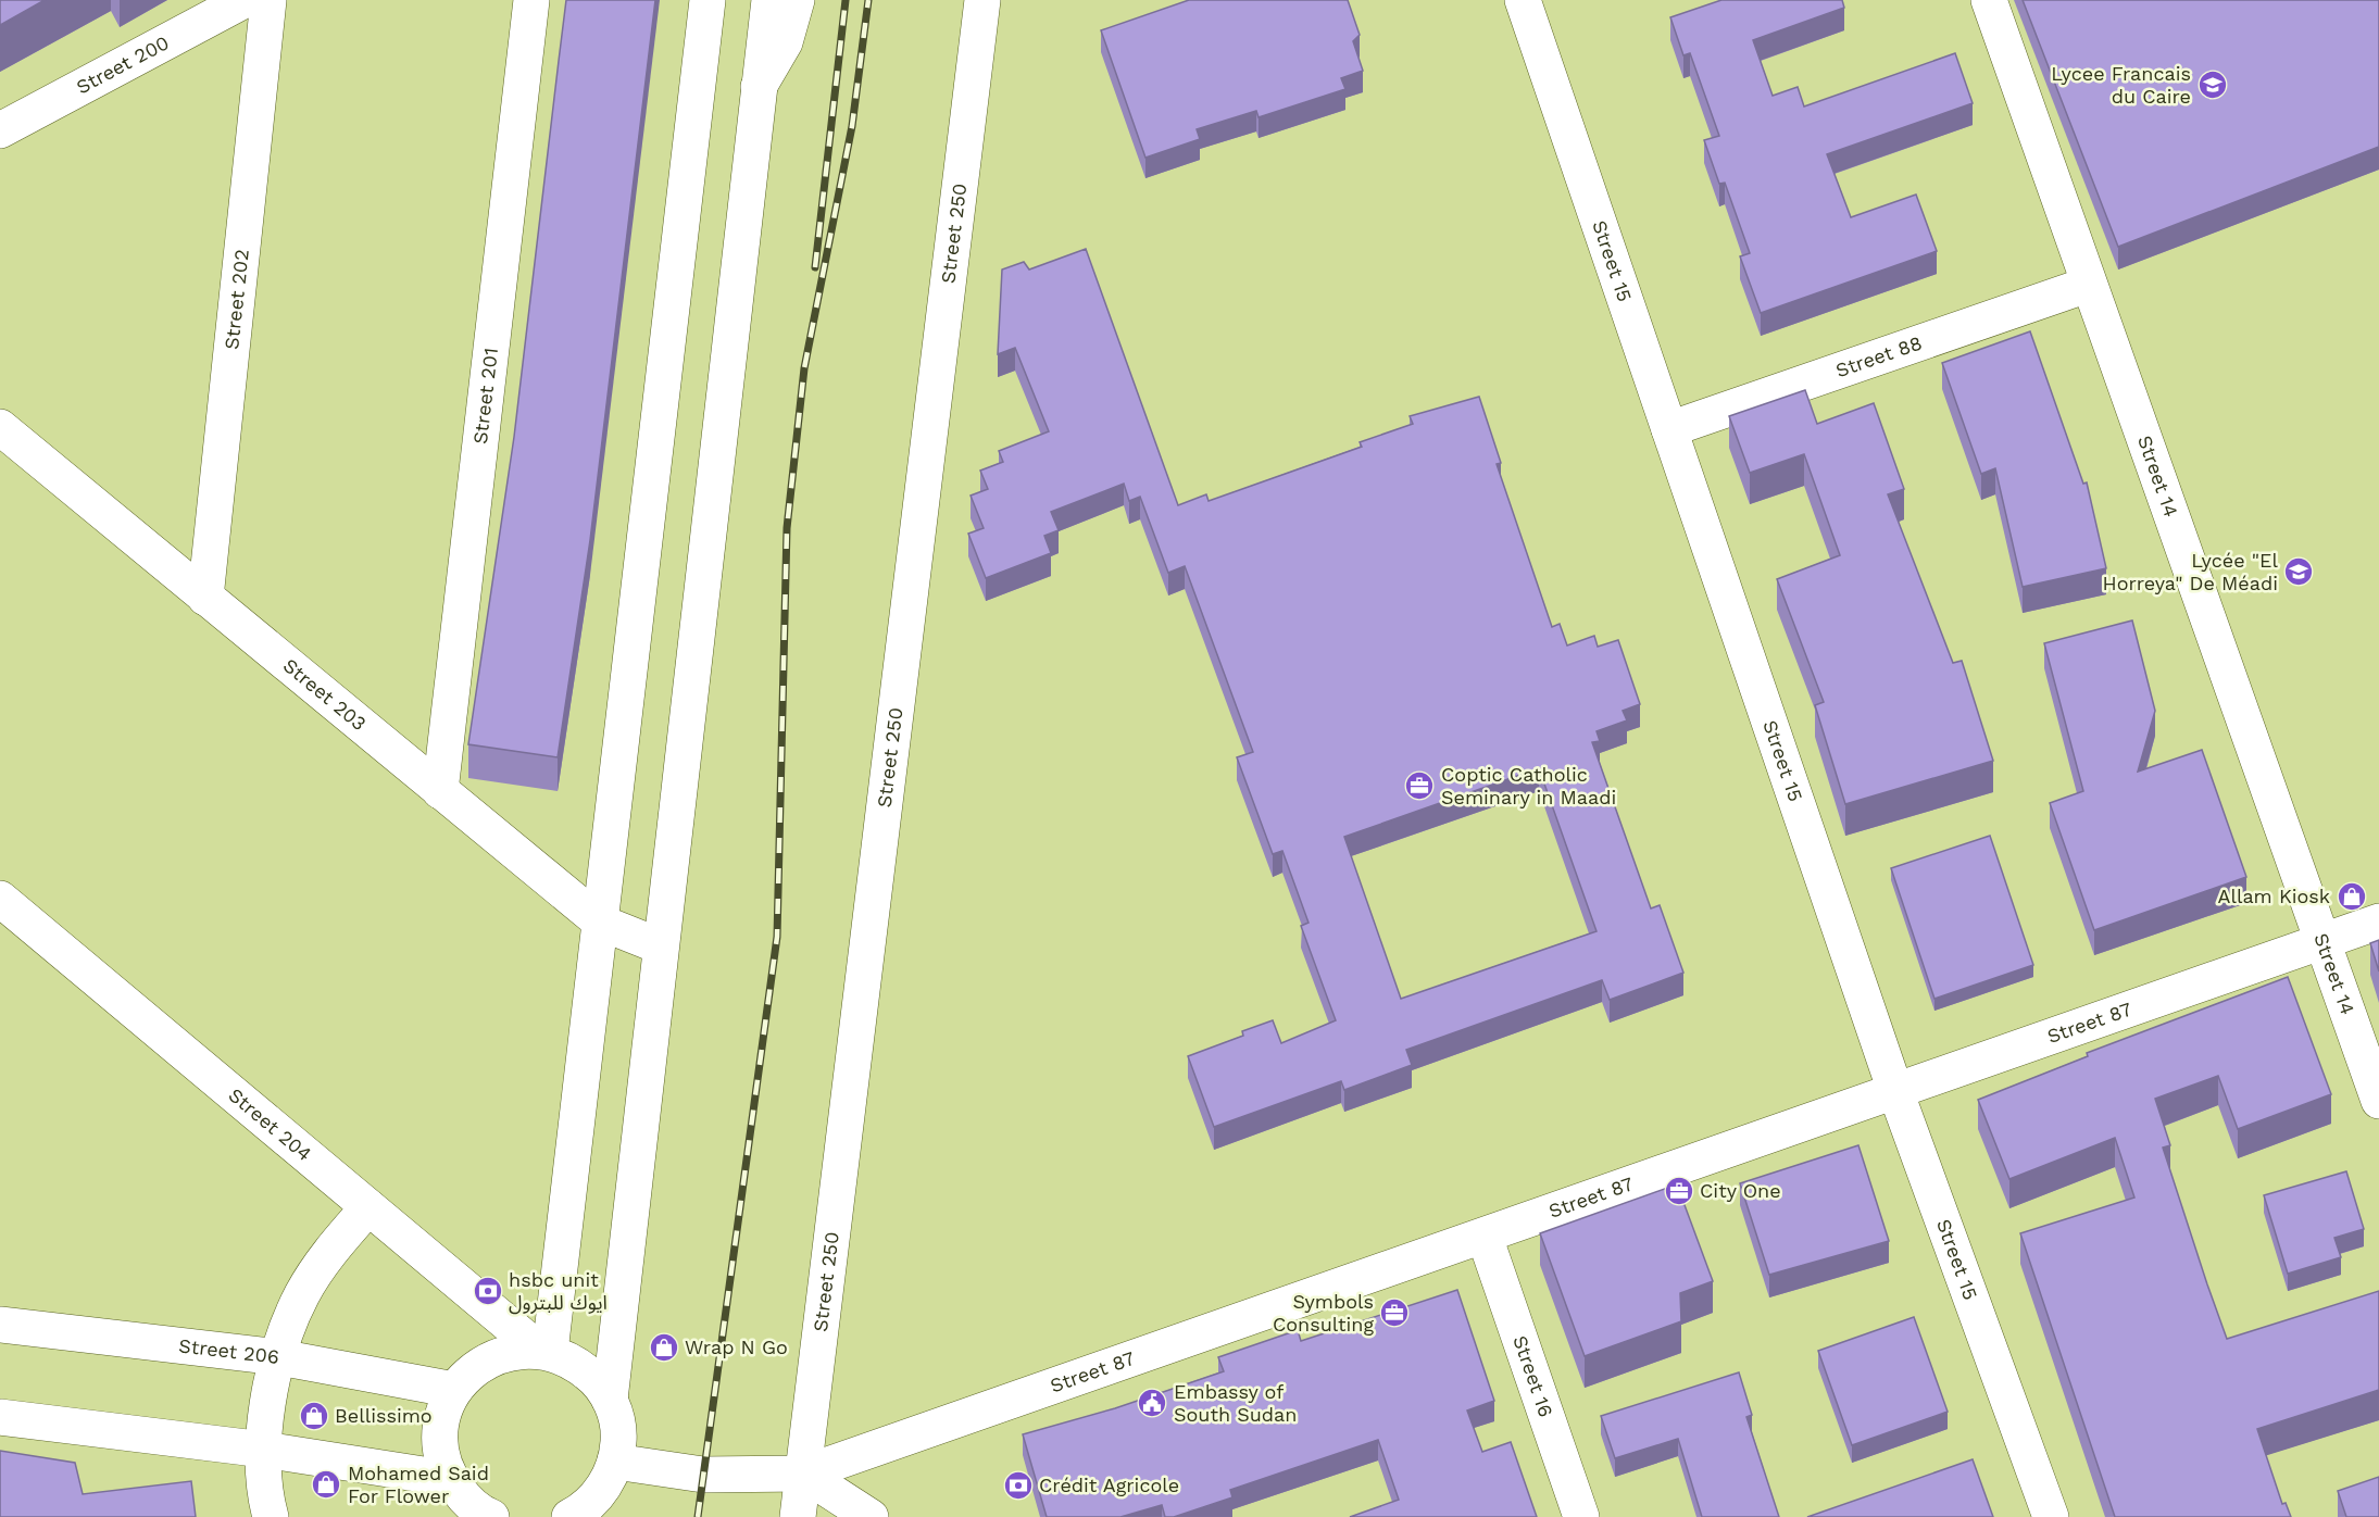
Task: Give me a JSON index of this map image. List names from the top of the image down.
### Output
{
  "streets": {
    "street": [
      "Street 200",
      "Street 250",
      "Street 15",
      "Street 202",
      "Street 88",
      "Street 201",
      "Street 14",
      "Street 203",
      "Street 87",
      "Street 204",
      "Street 206",
      "Street 16"
    ]
  },
  "crossings": [
    ["Street 250", "Street 87"],
    ["Street 15", "Street 88"],
    ["Street 15", "Street 87"],
    ["Street 202", "Street 203"],
    ["Street 88", "Street 14"],
    ["Street 201", "Street 203"],
    ["Street 14", "Street 87"],
    ["Street 87", "Street 16"]
  ],
  "places": {
    "school or university": ["Lycee Francais du Caire", "Lycée \"El Horreya\" De Méadi"],
    "office": ["Coptic Catholic Seminary in Maadi", "City One", "Symbols Consulting"],
    "shop": [
      "Allam Kiosk",
      "Wrap N Go",
      "Bellissimo",
      "Mohamed Said For Flower"
    ],
    "bank": ["hsbc unit ايوك للبترول", "Crédit Agricole"],
    "public building": ["Embassy of South Sudan"]
  }
}
